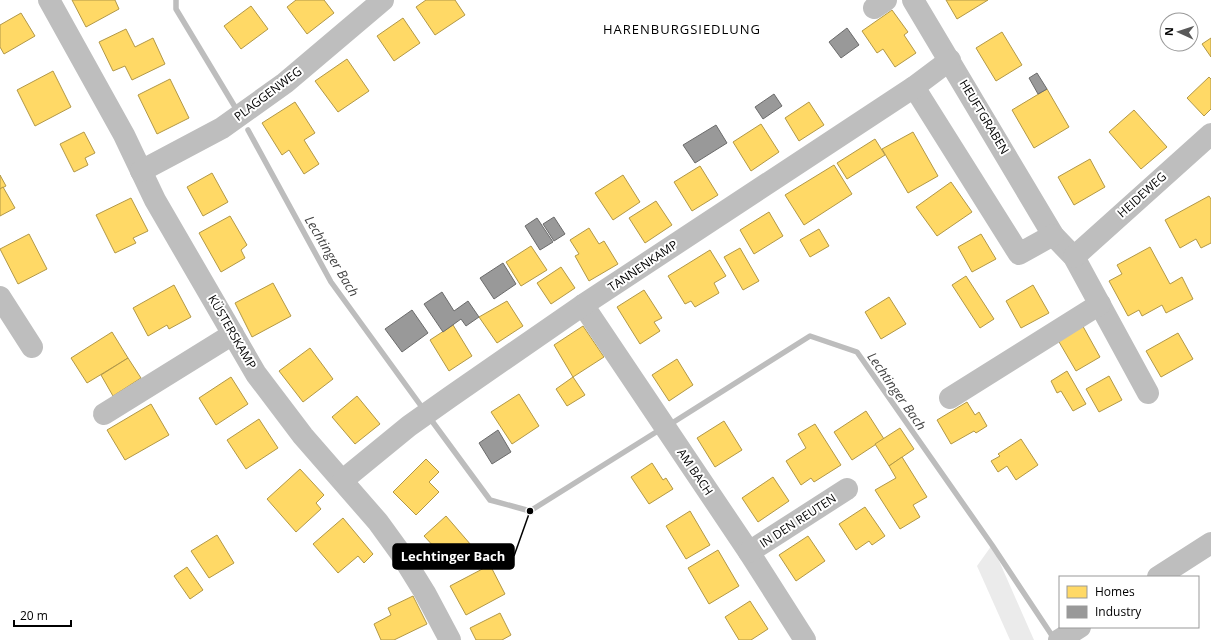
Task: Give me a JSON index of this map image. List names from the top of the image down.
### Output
{
  "streets": {
    "street": [
      "PLAGGENWEG",
      "HEUFTGRABEN",
      "HEIDEWEG",
      "TANNENKAMP",
      "KÜSTERSKAMP",
      "AM BACH",
      "IN DEN REUTEN"
    ]
  },
  "crossings": [
    ["PLAGGENWEG", "KÜSTERSKAMP"],
    ["HEUFTGRABEN", "HEIDEWEG"],
    ["HEUFTGRABEN", "TANNENKAMP"],
    ["TANNENKAMP", "KÜSTERSKAMP"],
    ["TANNENKAMP", "AM BACH"],
    ["AM BACH", "IN DEN REUTEN"]
  ],
  "districts": ["HARENBURGSIEDLUNG"],
  "water": ["Lechtinger Bach"],
  "places": ["Lechtinger Bach"],
  "legend": ["Homes", "Industry"],
  "scale_bar": "20 m",
  "north": "left"
}
